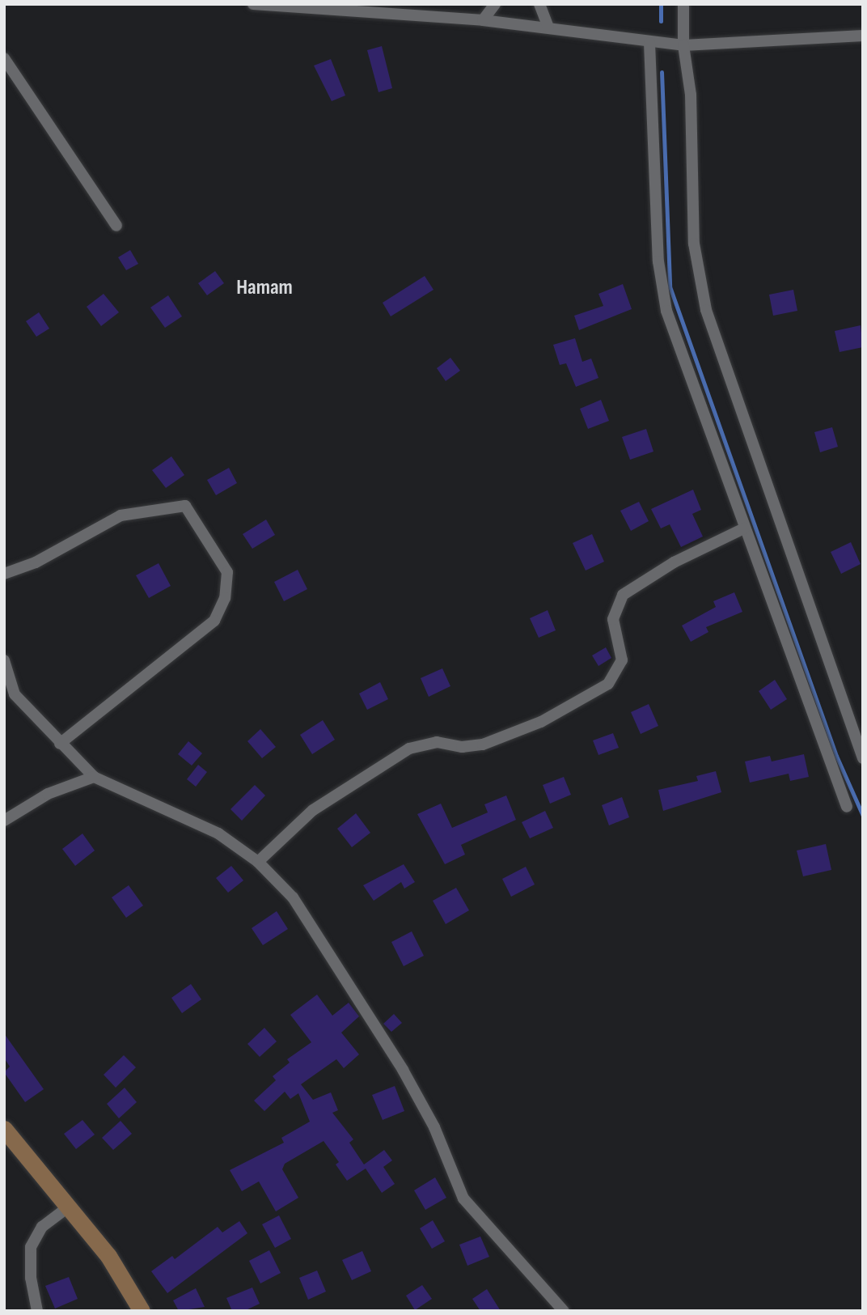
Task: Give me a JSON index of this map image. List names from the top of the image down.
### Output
{
  "districts": ["Hamam"]
}
